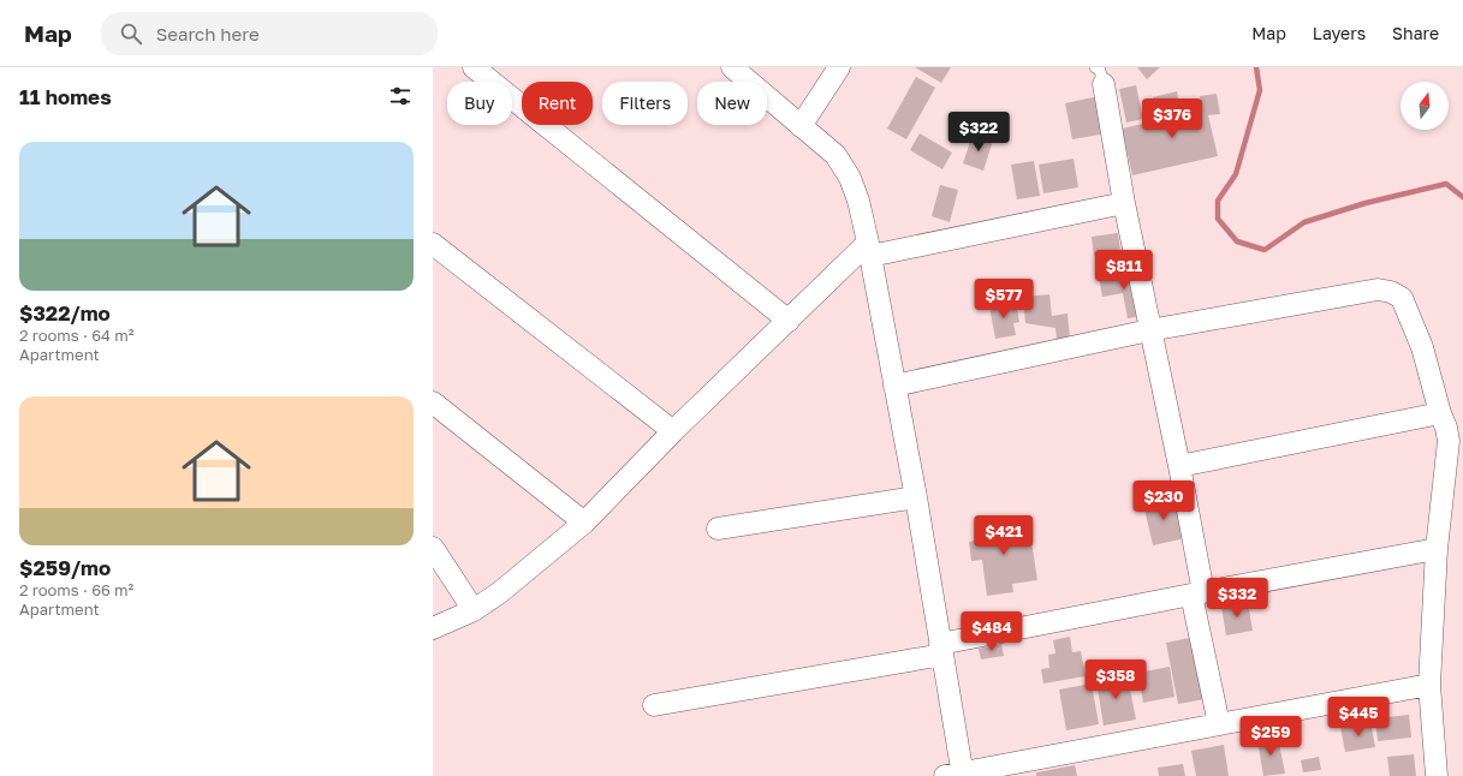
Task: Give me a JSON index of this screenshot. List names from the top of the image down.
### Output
{
  "north": "top",
  "page": {
    "header": "Map",
    "search": "Search here",
    "nav": ["Map", "Layers", "Share"],
    "heading": "11 homes",
    "chip": [
      "Buy",
      "Rent",
      "Filters",
      "New"
    ],
    "price": [
      "$376",
      "$322",
      "$811",
      "$577",
      "$230",
      "$421",
      "$332",
      "$484",
      "$358",
      "$445",
      "$259"
    ],
    "list": [
      {
        "name": "$322/mo",
        "note": "2 rooms · 64 m² · Apartment"
      },
      {
        "name": "$259/mo",
        "note": "2 rooms · 66 m² · Apartment"
      }
    ]
  }
}
